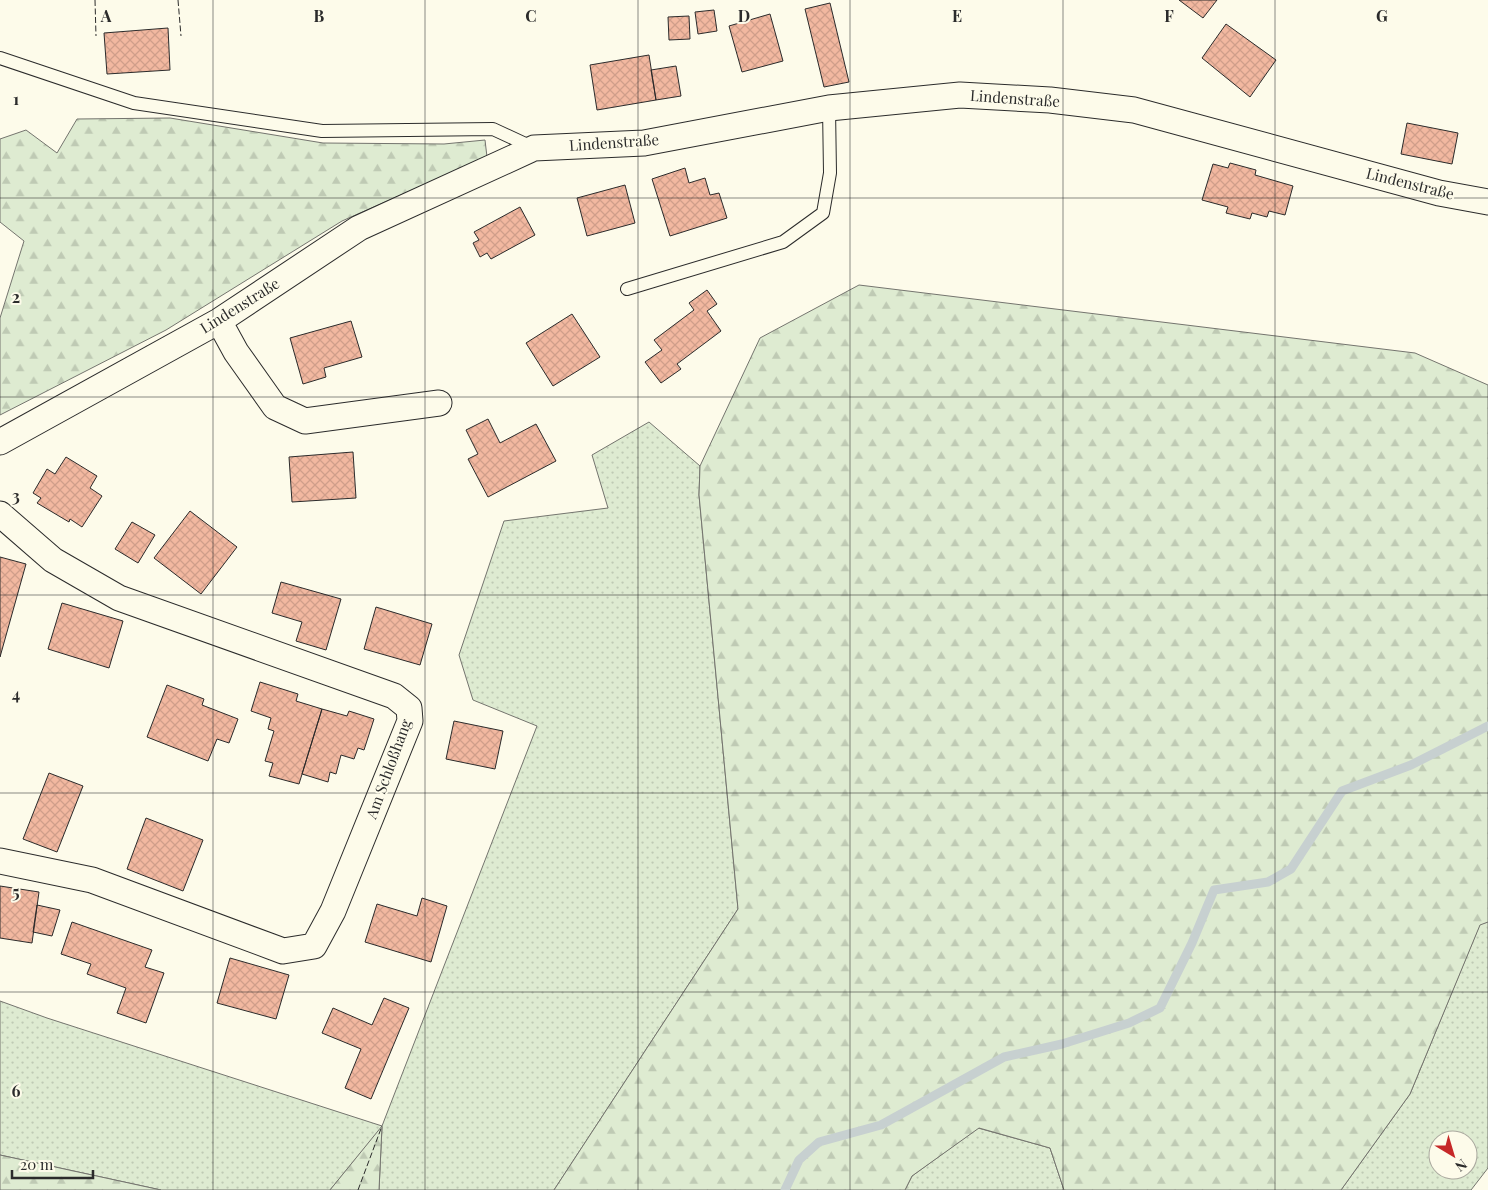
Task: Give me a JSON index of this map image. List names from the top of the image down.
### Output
{
  "streets": {
    "street": ["Lindenstraße", "Am Schloßhang"]
  },
  "scale_bar": "20 m",
  "north": "bottom right",
  "grid": {
    "columns": [
      "A",
      "B",
      "C",
      "D",
      "E",
      "F",
      "G"
    ],
    "rows": [
      "1",
      "2",
      "3",
      "4",
      "5",
      "6"
    ]
  }
}
